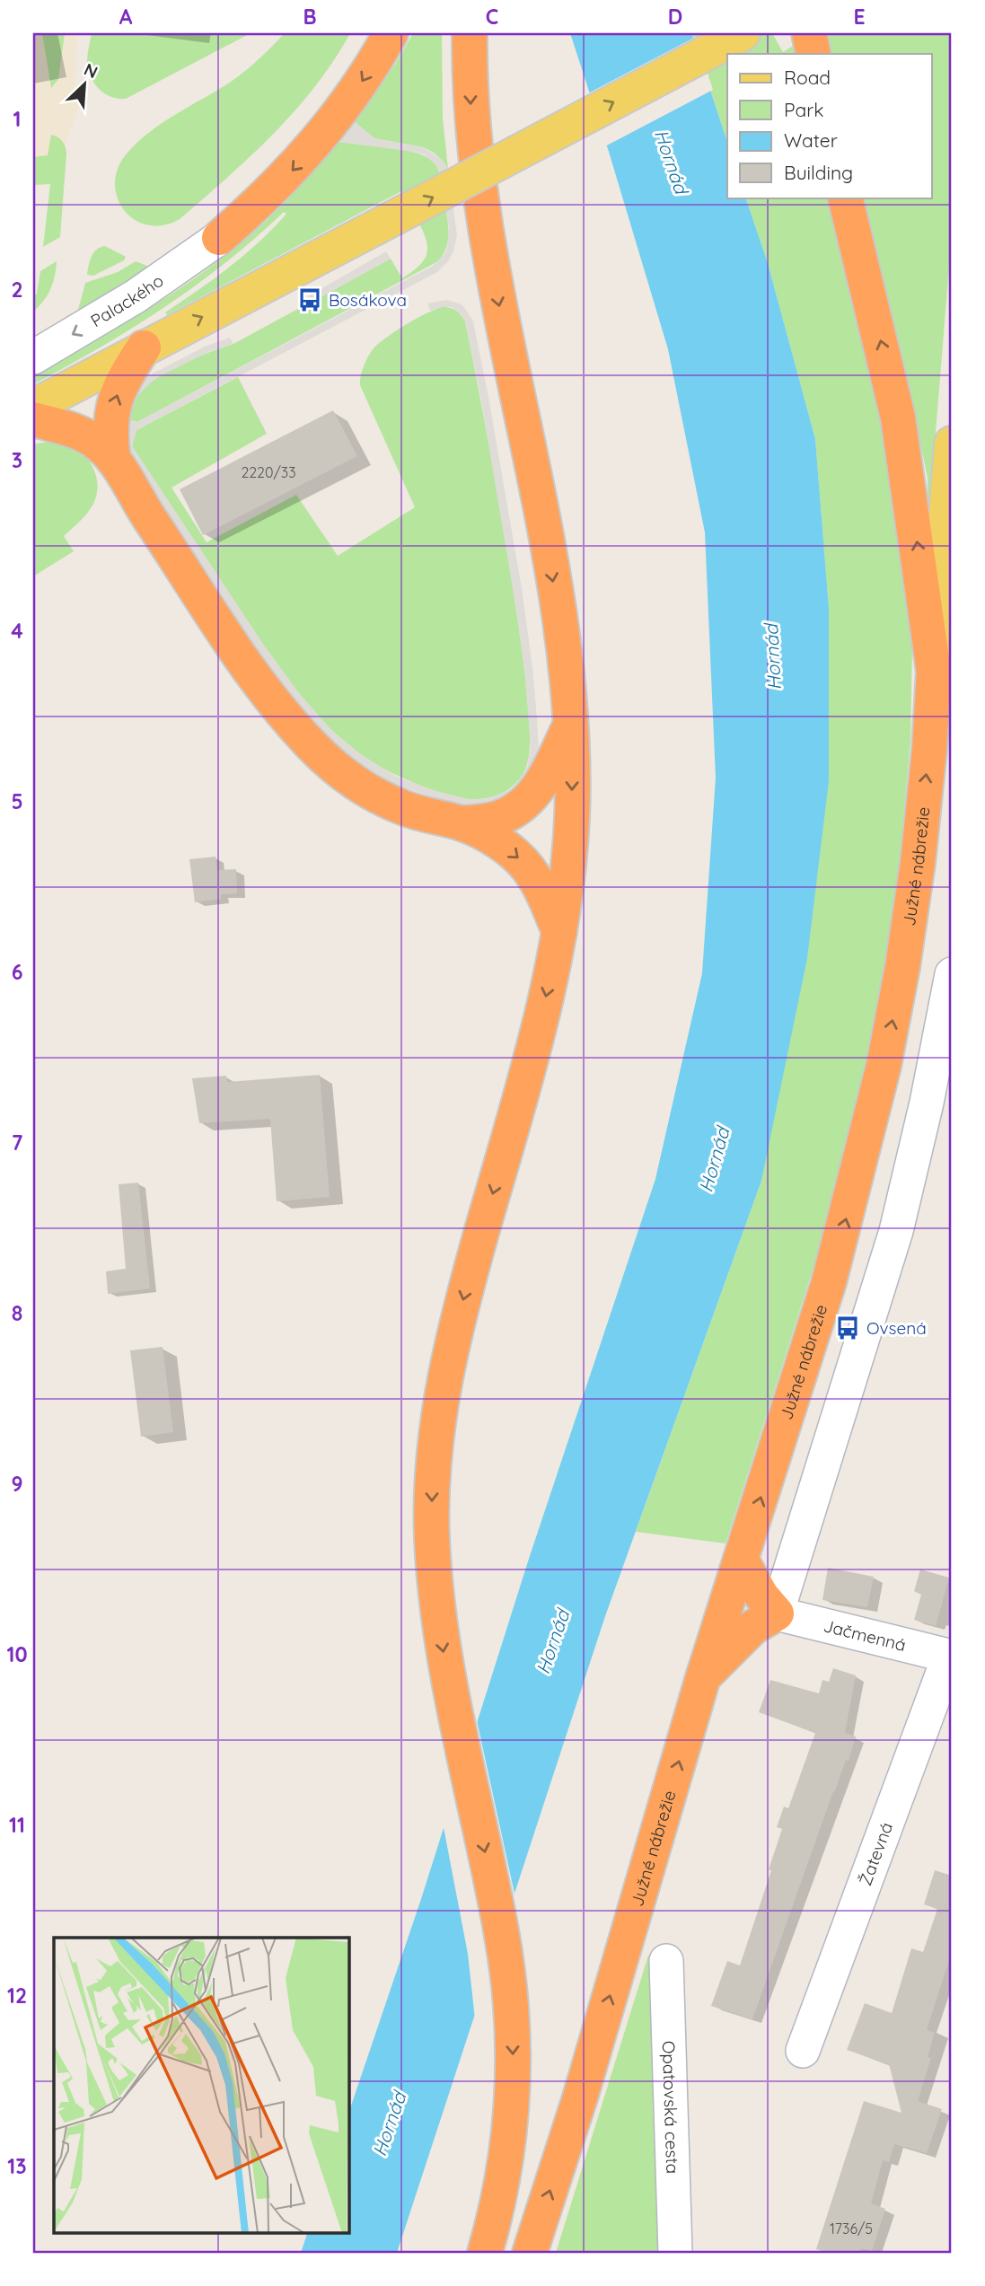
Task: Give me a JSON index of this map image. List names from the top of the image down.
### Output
{
  "streets": {
    "highway": ["Južné nábrežie"],
    "street": [
      "Palackého",
      "Jačmenná",
      "Žatevná",
      "Opatovská cesta"
    ]
  },
  "crossings": [
    ["Jačmenná", "Žatevná"]
  ],
  "one_way": ["Palackého", "Južné nábrežie"],
  "water": ["Hornád"],
  "places": {
    "bus stop": ["Bosákova", "Ovsená"]
  },
  "house_numbers": ["2220/33", "1736/5"],
  "legend": [
    "Road",
    "Park",
    "Water",
    "Building"
  ],
  "north": "top right",
  "grid": {
    "columns": [
      "A",
      "B",
      "C",
      "D",
      "E"
    ],
    "rows": [
      "1",
      "2",
      "3",
      "4",
      "5",
      "6",
      "7",
      "8",
      "9",
      "10",
      "11",
      "12",
      "13"
    ]
  }
}
